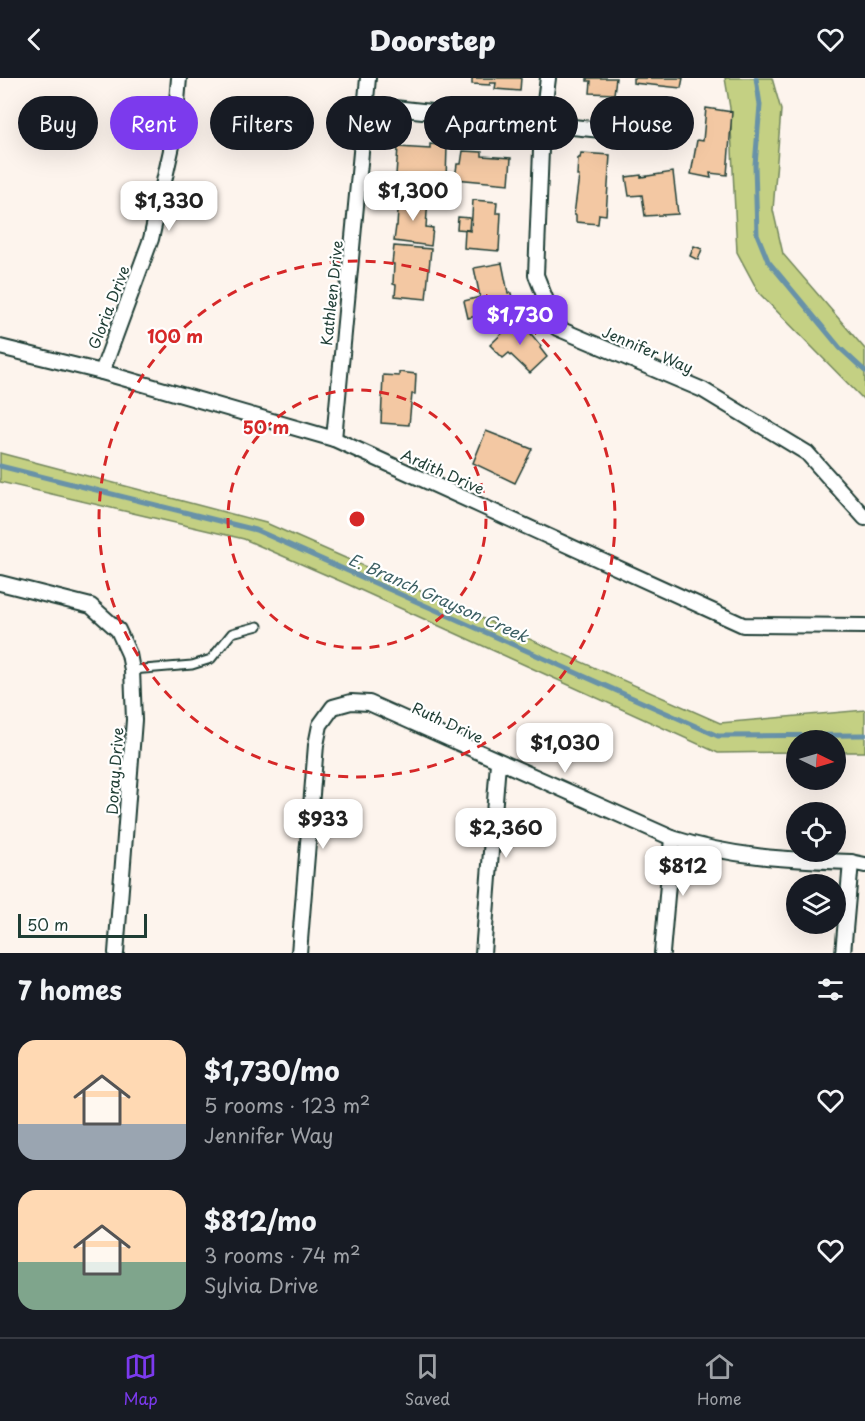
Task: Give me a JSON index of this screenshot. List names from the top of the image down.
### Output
{
  "streets": {
    "street": [
      "Kathleen Drive",
      "Gloria Drive",
      "Jennifer Way",
      "Ardith Drive",
      "Ruth Drive",
      "Doray Drive"
    ]
  },
  "crossings": [
    ["Kathleen Drive", "Ardith Drive"],
    ["Gloria Drive", "Ardith Drive"]
  ],
  "water": ["E. Branch Grayson Creek"],
  "scale_bar": "50 m",
  "north": "right",
  "page": {
    "header": "Doorstep",
    "chip": [
      "Buy",
      "Rent",
      "Filters",
      "New",
      "Apartment",
      "House"
    ],
    "price": [
      "$1,300",
      "$1,330",
      "$1,730",
      "$1,030",
      "$933",
      "$2,360",
      "$812"
    ],
    "scale": "50 m",
    "heading": "7 homes",
    "list": [
      {
        "name": "$1,730/mo",
        "note": "5 rooms · 123 m² · Jennifer Way"
      },
      {
        "name": "$812/mo",
        "note": "3 rooms · 74 m² · Sylvia Drive"
      }
    ],
    "tabs": ["Map", "Saved", "Home"]
  },
  "rings": ["100 m", "50 m"]
}
